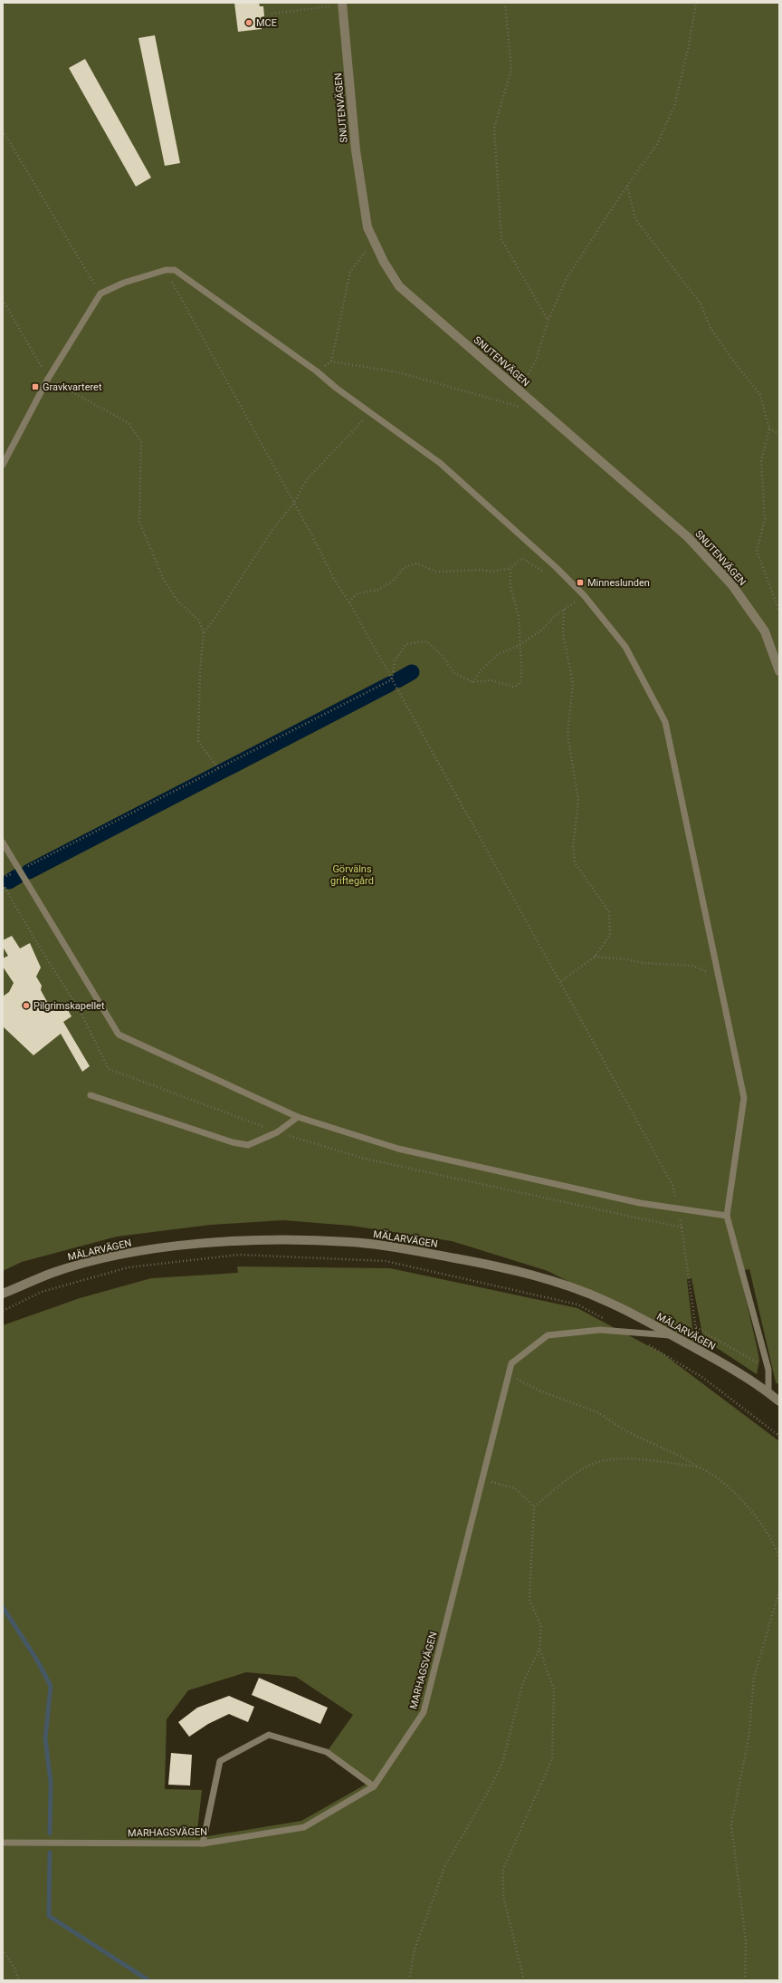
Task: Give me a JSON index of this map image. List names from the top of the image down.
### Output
{
  "streets": {
    "street": ["SNUTENVÄGEN", "MÄLARVÄGEN"],
    "lane": ["MARHAGSVÄGEN"]
  },
  "crossings": [
    ["MÄLARVÄGEN", "MARHAGSVÄGEN"]
  ],
  "parks": ["Görvälns griftegård"],
  "places": {
    "other": ["MCE", "Pilgrimskapellet"],
    "transit": ["Gravkvarteret", "Minneslunden"]
  }
}
